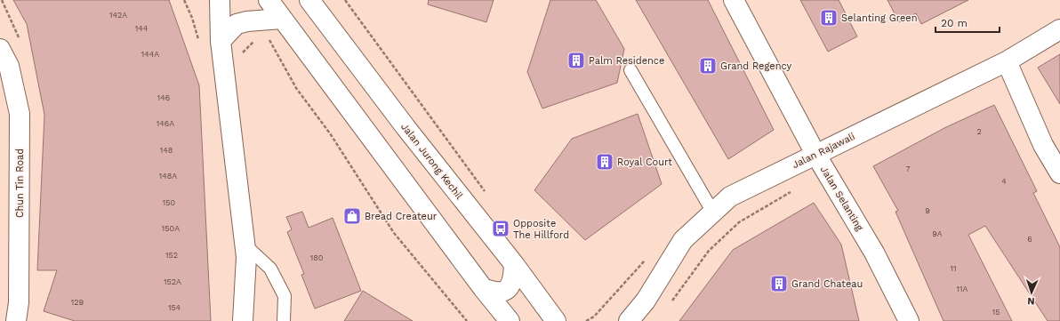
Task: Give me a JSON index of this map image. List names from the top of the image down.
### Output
{
  "streets": {
    "street": [
      "Jalan Rajawali",
      "Jalan Jurong Kechil",
      "Chun Tin Road",
      "Jalan Selanting"
    ]
  },
  "crossings": [
    ["Jalan Rajawali", "Jalan Selanting"]
  ],
  "places": {
    "building": [
      "Selanting Green",
      "Palm Residence",
      "Grand Regency",
      "Royal Court",
      "Grand Chateau"
    ],
    "shop": ["Bread Createur"],
    "bus stop": ["Opposite The Hillford"]
  },
  "house_numbers": [
    "142A",
    "144",
    "144A",
    "146",
    "146A",
    "2",
    "148",
    "7",
    "148A",
    "4",
    "150",
    "9",
    "150A",
    "9A",
    "6",
    "152",
    "180",
    "11",
    "152A",
    "11A",
    "129",
    "154",
    "15"
  ],
  "scale_bar": "20 m",
  "north": "bottom"
}
